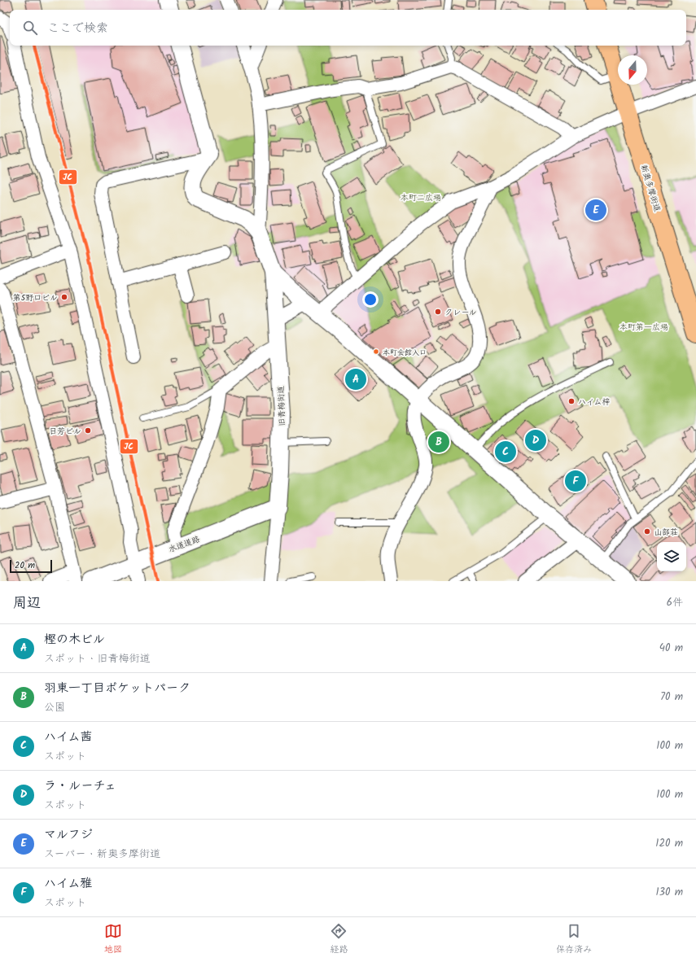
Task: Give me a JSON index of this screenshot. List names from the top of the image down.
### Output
{
  "streets": {
    "main road": ["新奥多摩街道"],
    "street": ["旧青梅街道", "水道道路"]
  },
  "crossings": [
    ["旧青梅街道", "水道道路"]
  ],
  "parks": ["本町二広場", "本町第一広場"],
  "places": [
    "第5野口ビル",
    "クレール",
    "本町会館入口",
    "ハイム梓",
    "日芳ビル",
    "山部荘"
  ],
  "lines": ["transit line JC"],
  "scale_bar": "20 m",
  "north": "bottom",
  "page": {
    "search": "ここで検索",
    "pins": [
      "E",
      "A",
      "D",
      "B",
      "C",
      "F"
    ],
    "scale": "20 m",
    "heading": ["周辺", "6件"],
    "list": [
      {
        "mark": "A",
        "name": "樫の木ビル",
        "note": "スポット · 旧青梅街道",
        "value": "40 m"
      },
      {
        "mark": "B",
        "name": "羽東一丁目ポケットパーク",
        "note": "公園",
        "value": "70 m"
      },
      {
        "mark": "C",
        "name": "ハイム茜",
        "note": "スポット",
        "value": "100 m"
      },
      {
        "mark": "D",
        "name": "ラ・ルーチェ",
        "note": "スポット",
        "value": "100 m"
      },
      {
        "mark": "E",
        "name": "マルフジ",
        "note": "スーパー · 新奥多摩街道",
        "value": "120 m"
      },
      {
        "mark": "F",
        "name": "ハイム雅",
        "note": "スポット",
        "value": "130 m"
      }
    ],
    "nav": ["地図", "経路", "保存済み"]
  }
}
